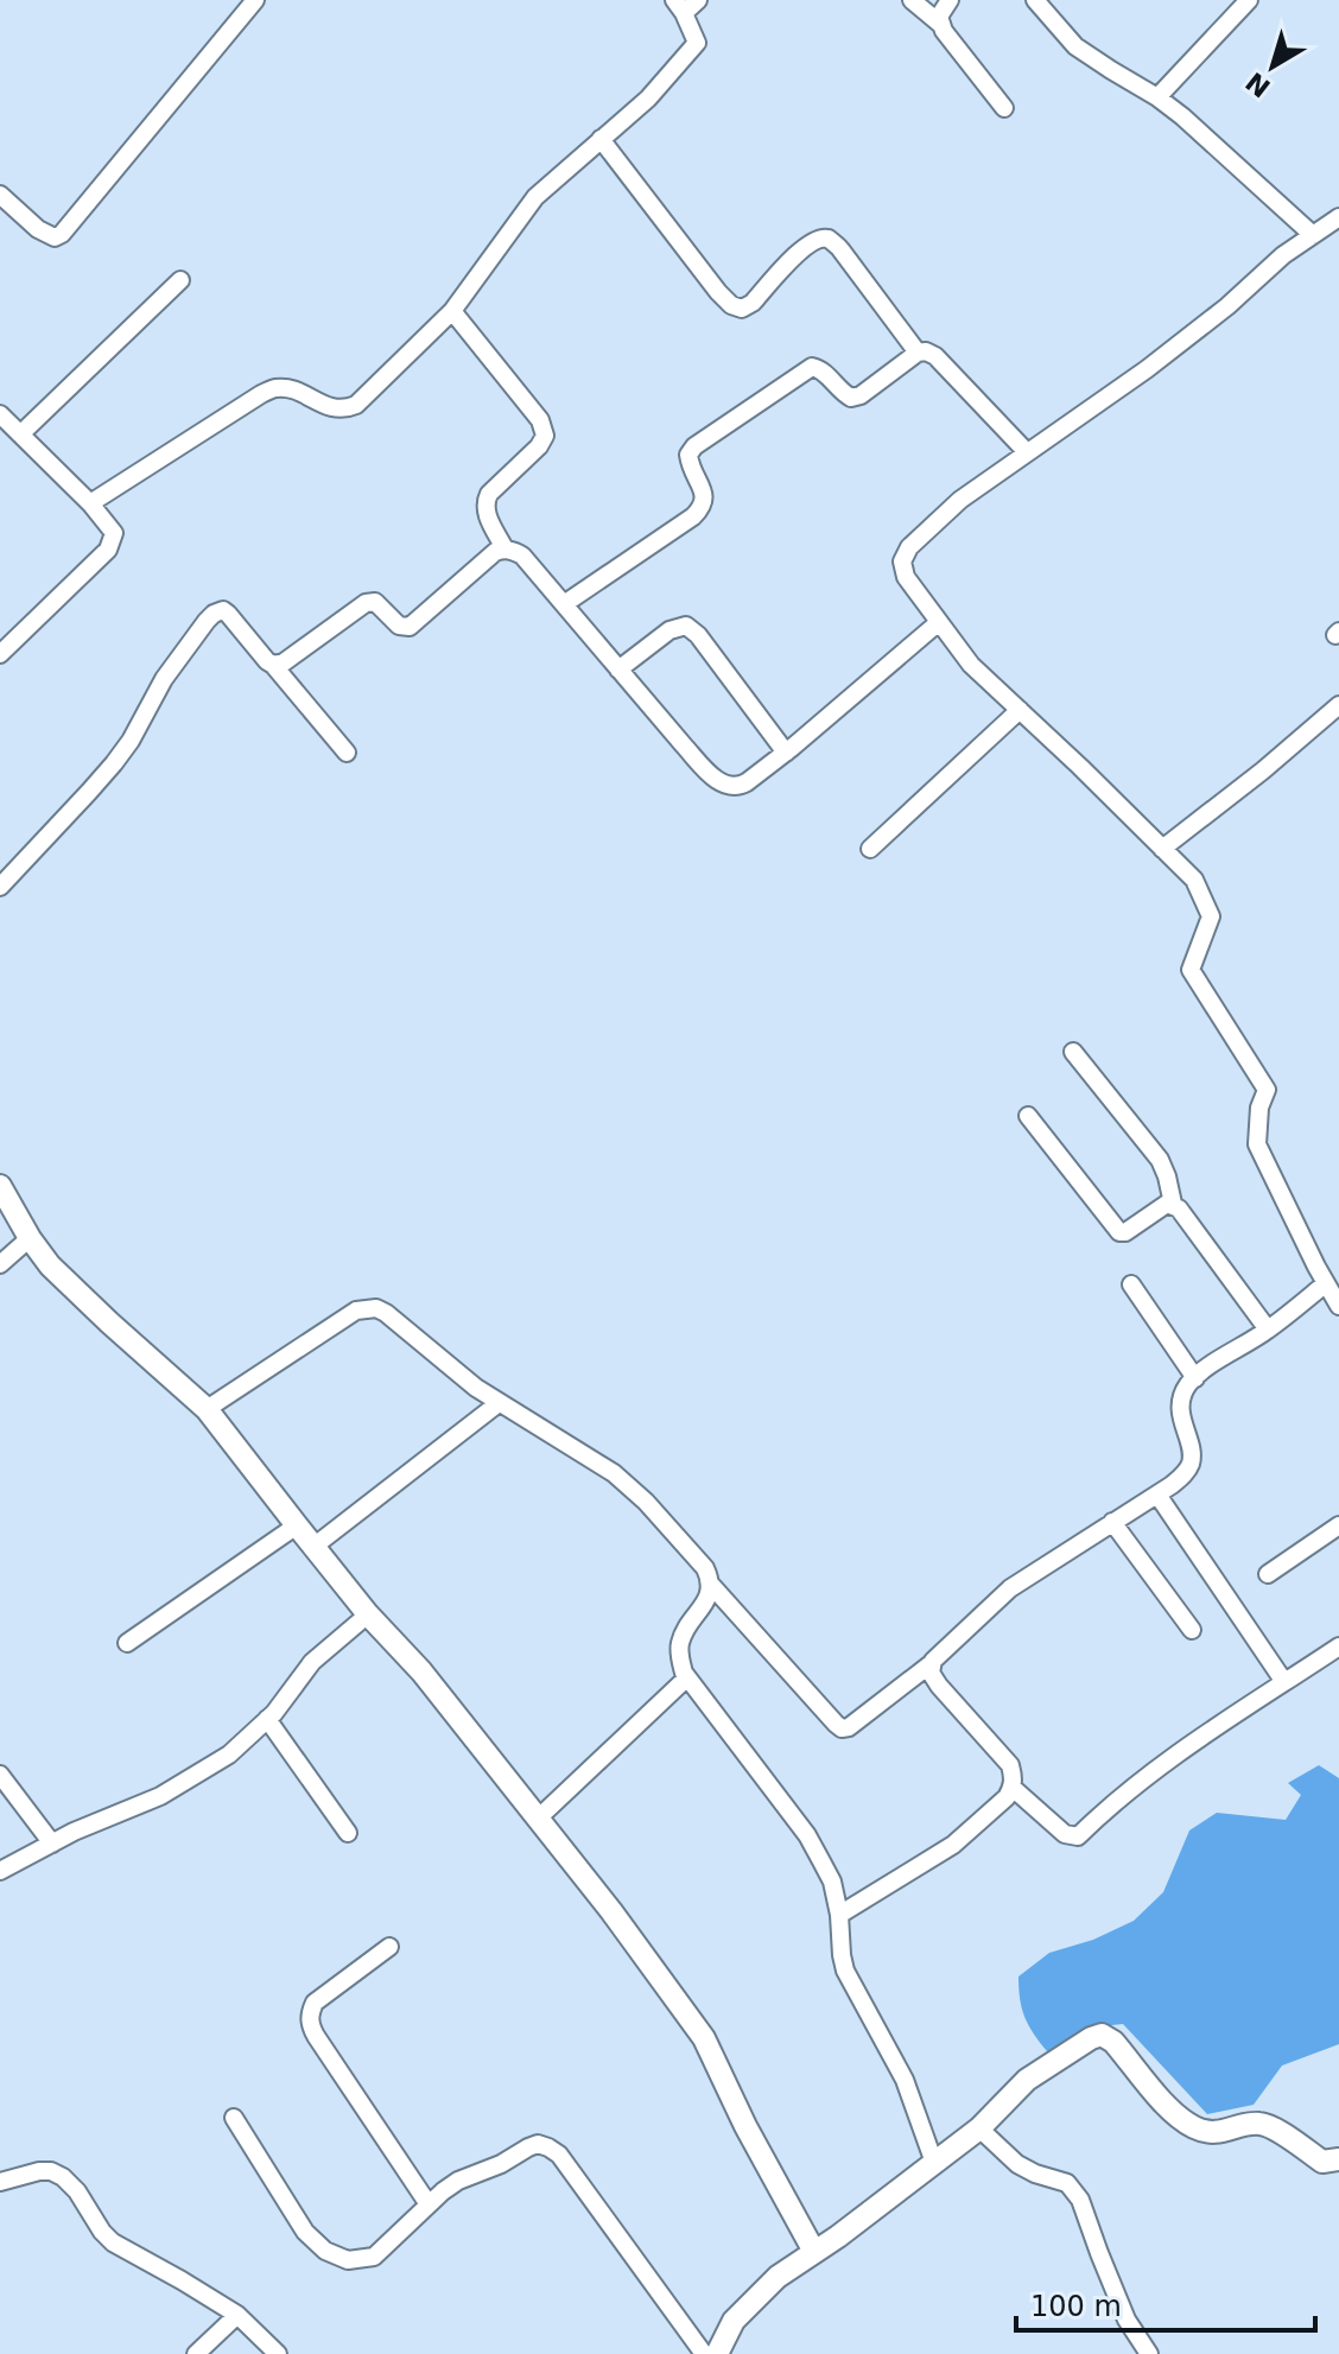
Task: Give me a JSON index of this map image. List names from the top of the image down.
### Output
{
  "scale_bar": "100 m",
  "north": "bottom left"
}
